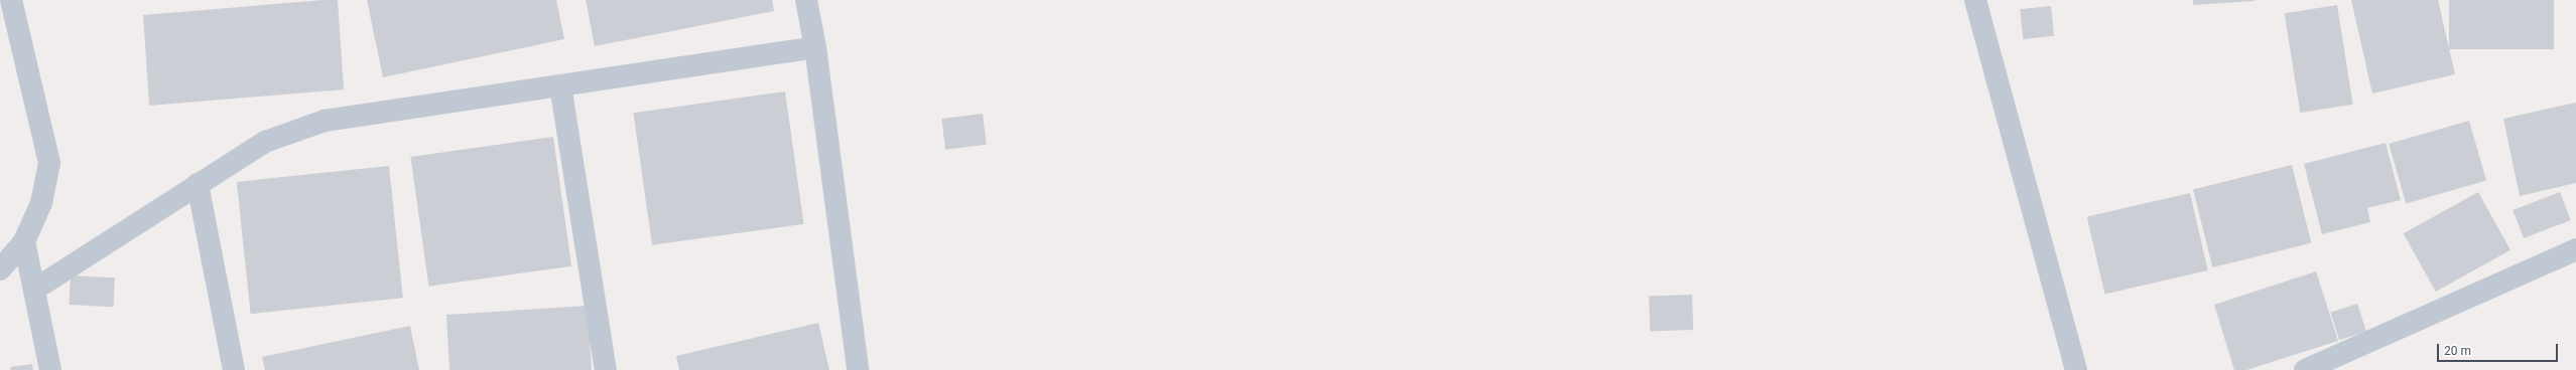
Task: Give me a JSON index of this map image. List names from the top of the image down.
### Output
{
  "scale_bar": "20 m"
}
